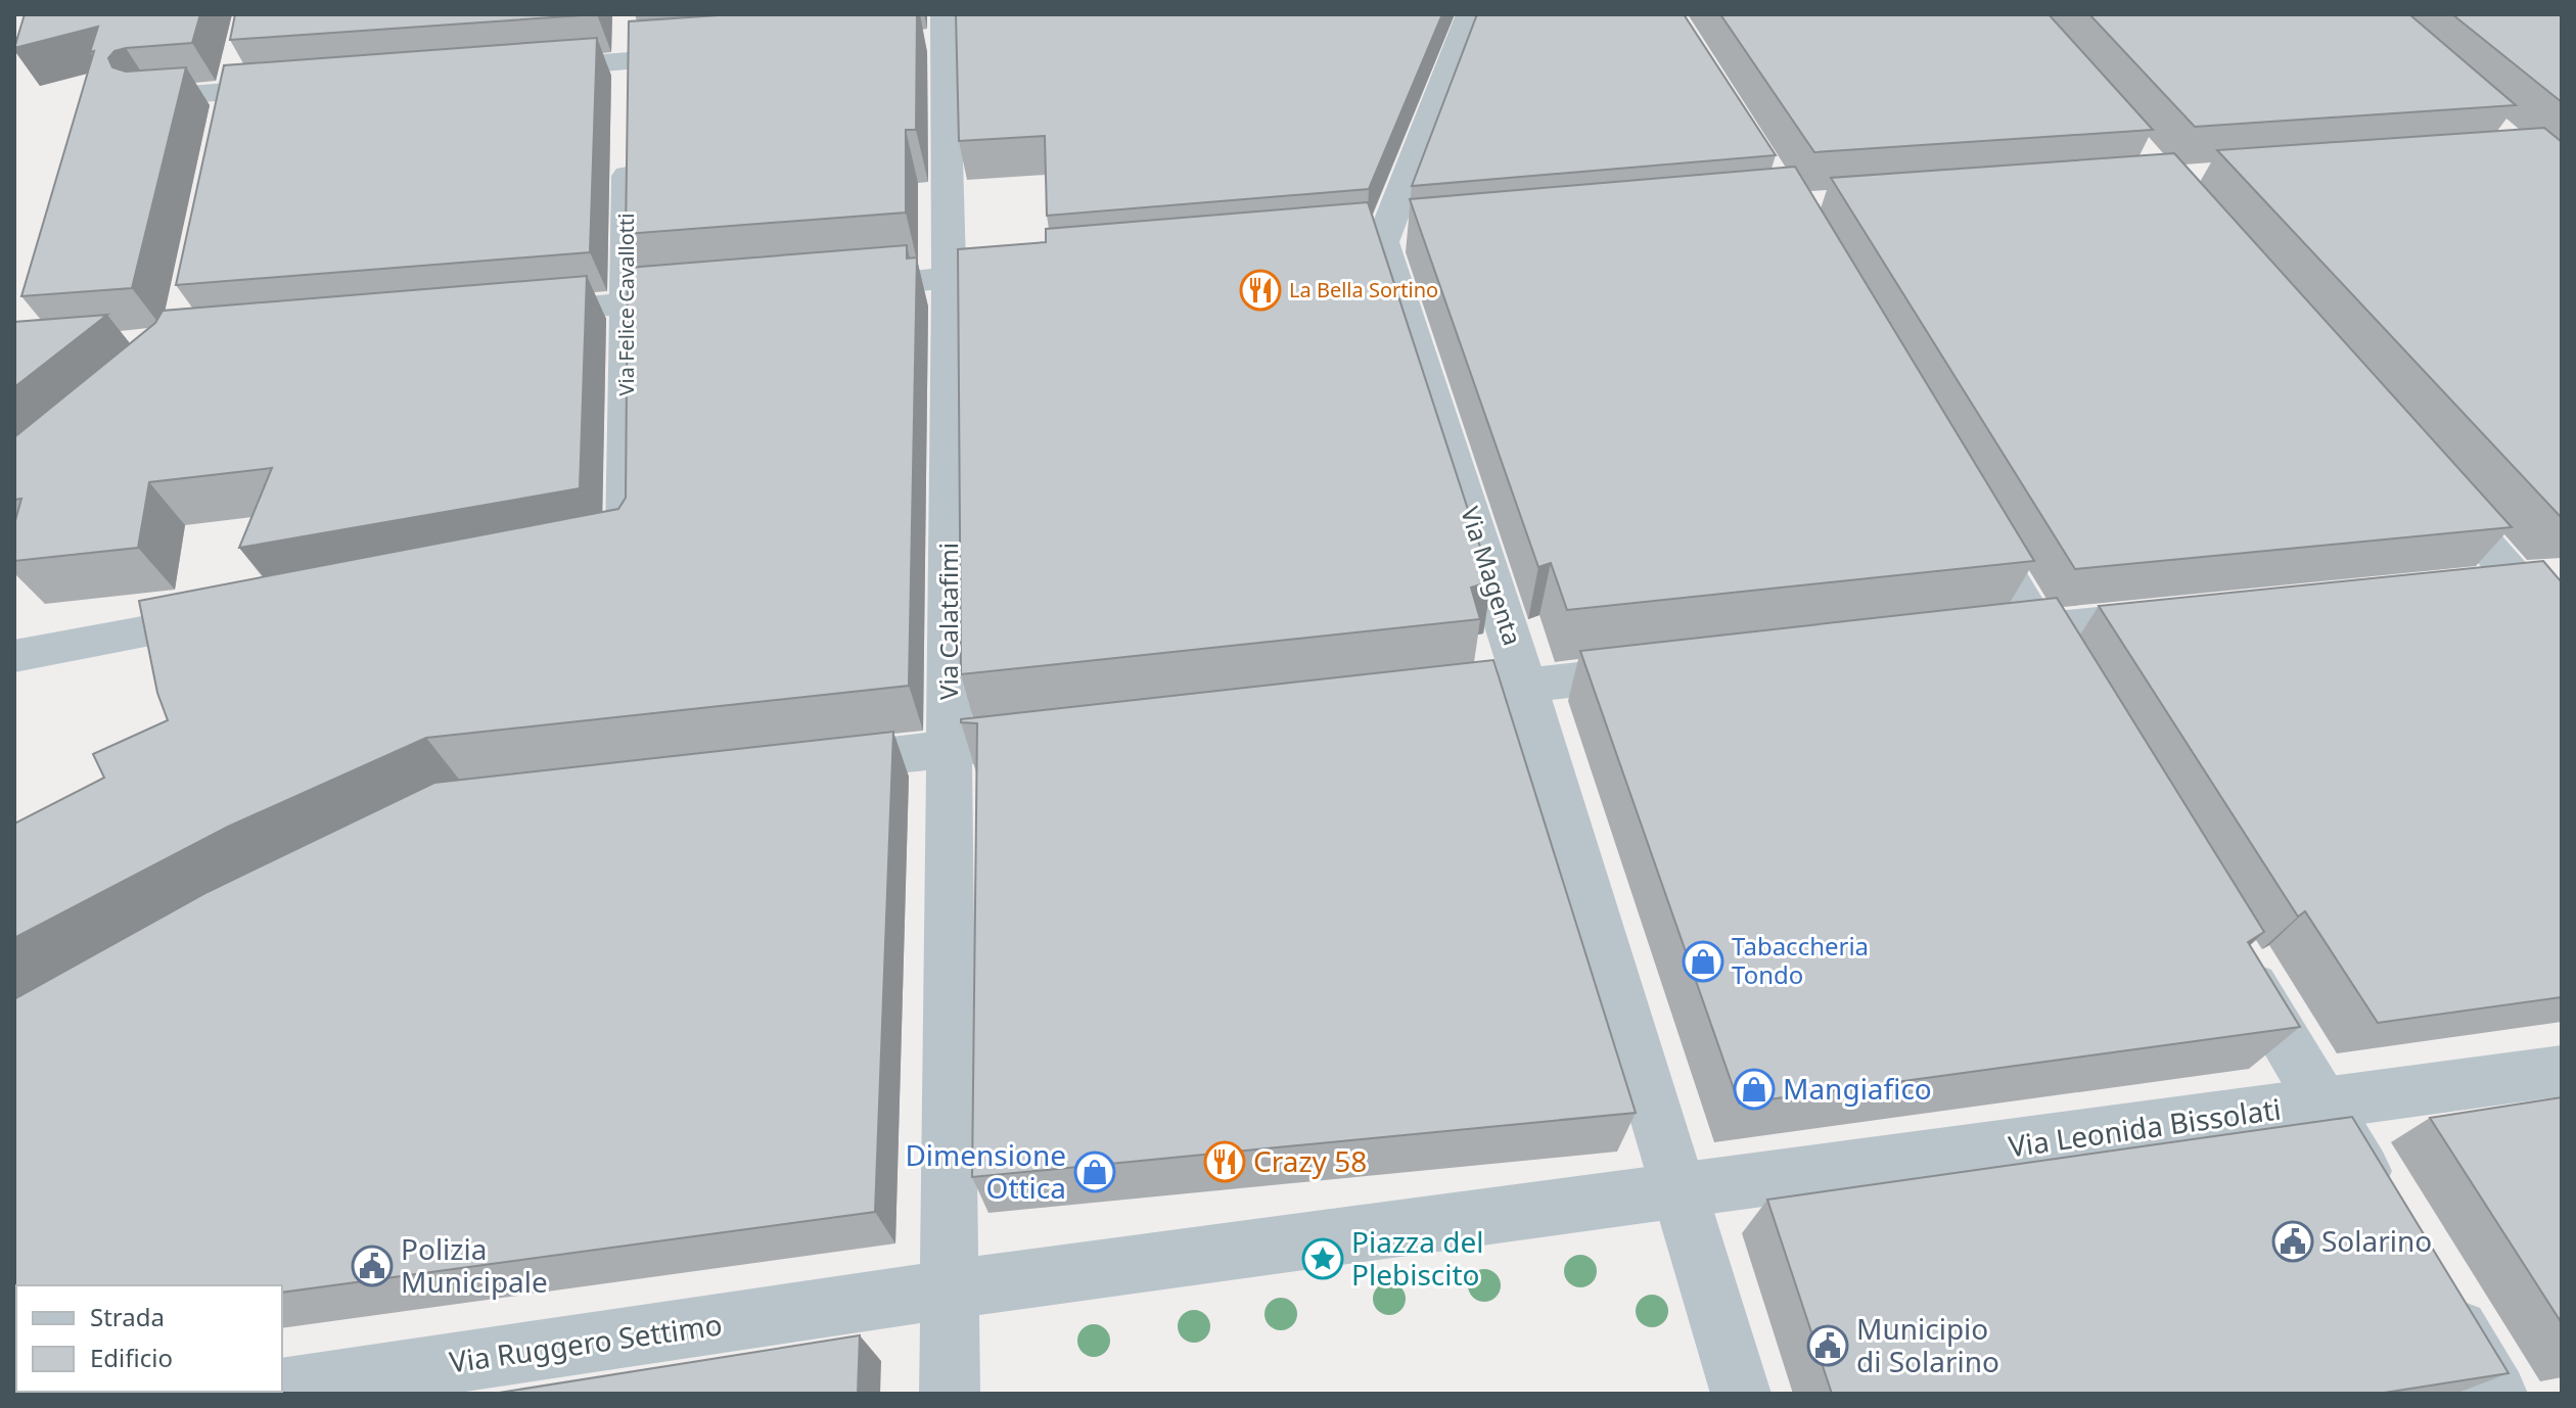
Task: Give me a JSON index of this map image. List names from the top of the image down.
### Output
{
  "streets": {
    "street": [
      "Via Felice Cavallotti",
      "Via Magenta",
      "Via Calatafimi",
      "Via Leonida Bissolati",
      "Via Ruggero Settimo"
    ]
  },
  "crossings": [
    ["Via Magenta", "Via Leonida Bissolati"],
    ["Via Calatafimi", "Via Leonida Bissolati"],
    ["Via Calatafimi", "Via Ruggero Settimo"],
    ["Via Leonida Bissolati", "Via Ruggero Settimo"]
  ],
  "places": {
    "restaurant": ["La Bella Sortino", "Crazy 58"],
    "shop": ["Tabaccheria Tondo", "Mangiafico", "Dimensione Ottica"],
    "public building": ["Solarino", "Polizia Municipale", "Municipio di Solarino"],
    "place": ["Piazza del Plebiscito"]
  },
  "legend": ["Strada", "Edificio"]
}
